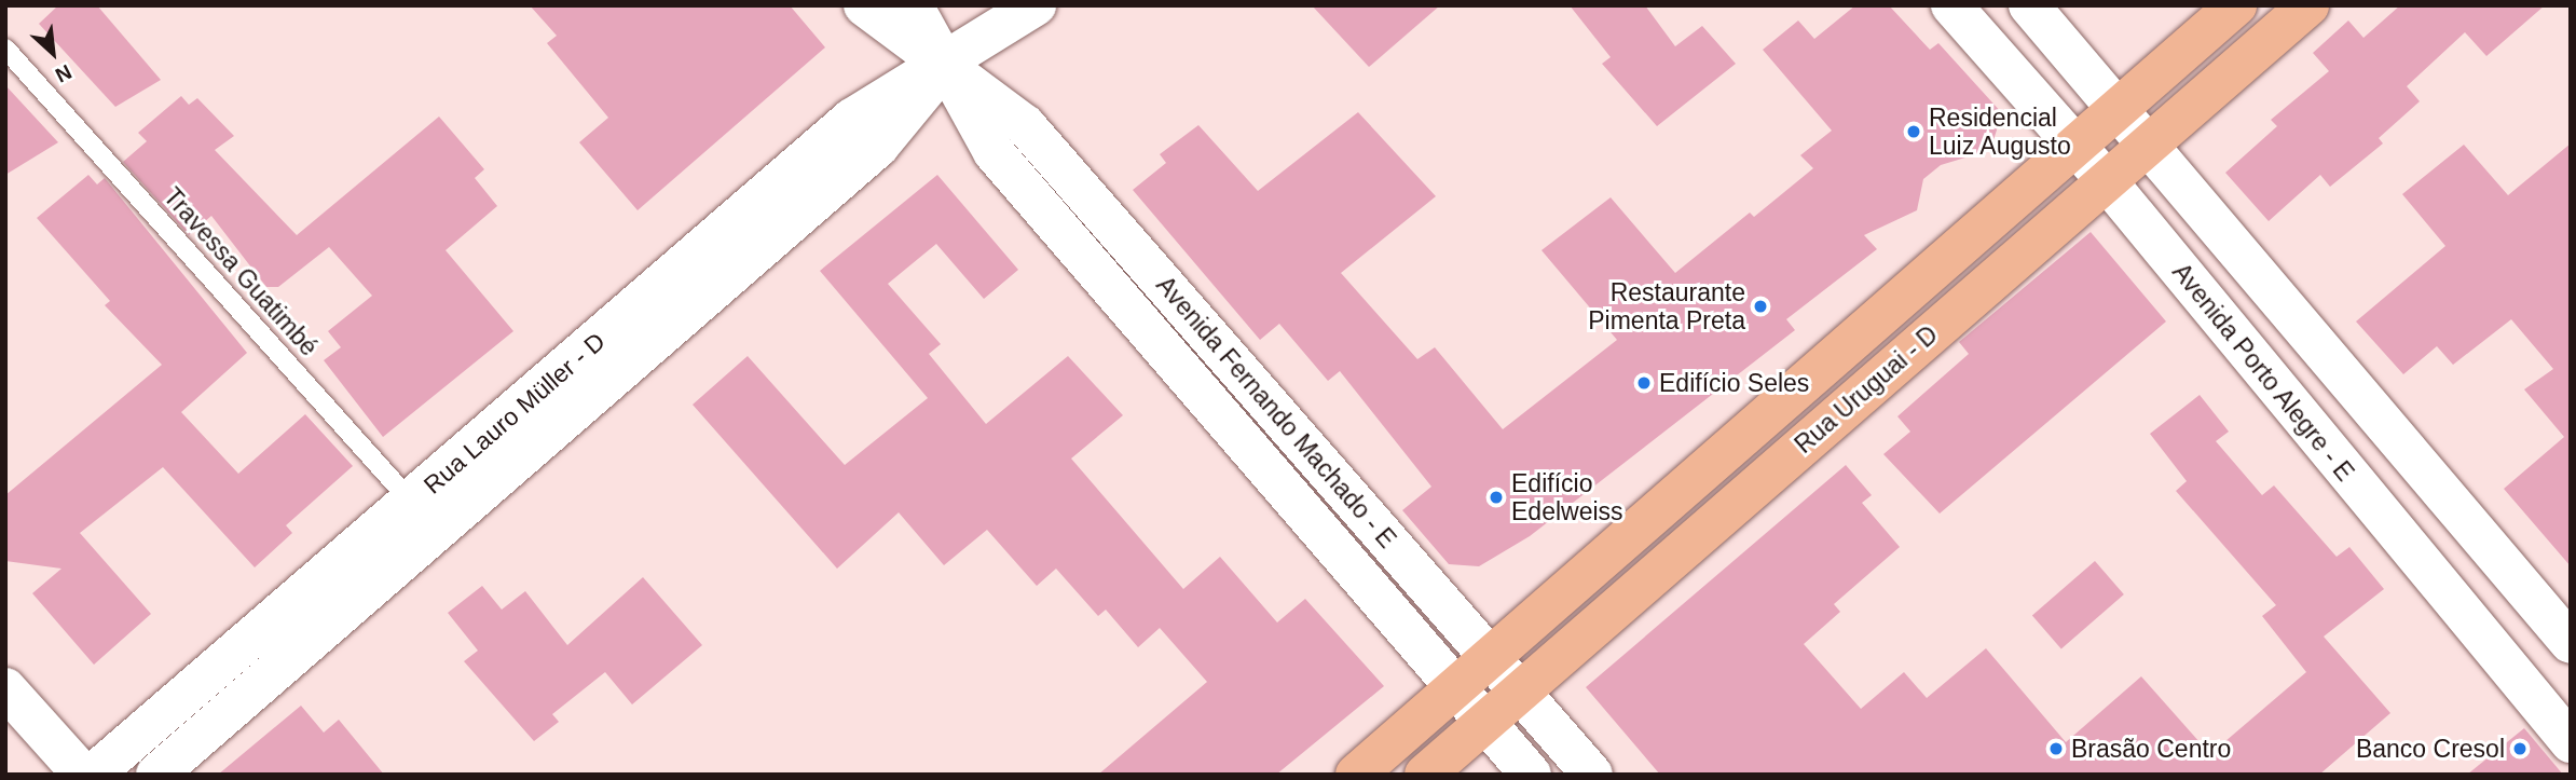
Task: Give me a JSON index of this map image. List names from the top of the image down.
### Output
{
  "streets": {
    "main road": ["Rua Uruguai - D"],
    "street": ["Avenida Porto Alegre - E", "Avenida Fernando Machado - E", "Rua Lauro Müller - D"],
    "lane": ["Travessa Guatimbé"]
  },
  "crossings": [
    ["Travessa Guatimbé", "Rua Lauro Müller - D"],
    ["Avenida Porto Alegre - E", "Rua Uruguai - D"],
    ["Rua Uruguai - D", "Avenida Fernando Machado - E"],
    ["Avenida Fernando Machado - E", "Rua Lauro Müller - D"]
  ],
  "places": [
    "Residencial Luiz Augusto",
    "Restaurante Pimenta Preta",
    "Edifício Seles",
    "Edifício Edelweiss",
    "Brasão Centro",
    "Banco Cresol"
  ],
  "north": "bottom right"
}
